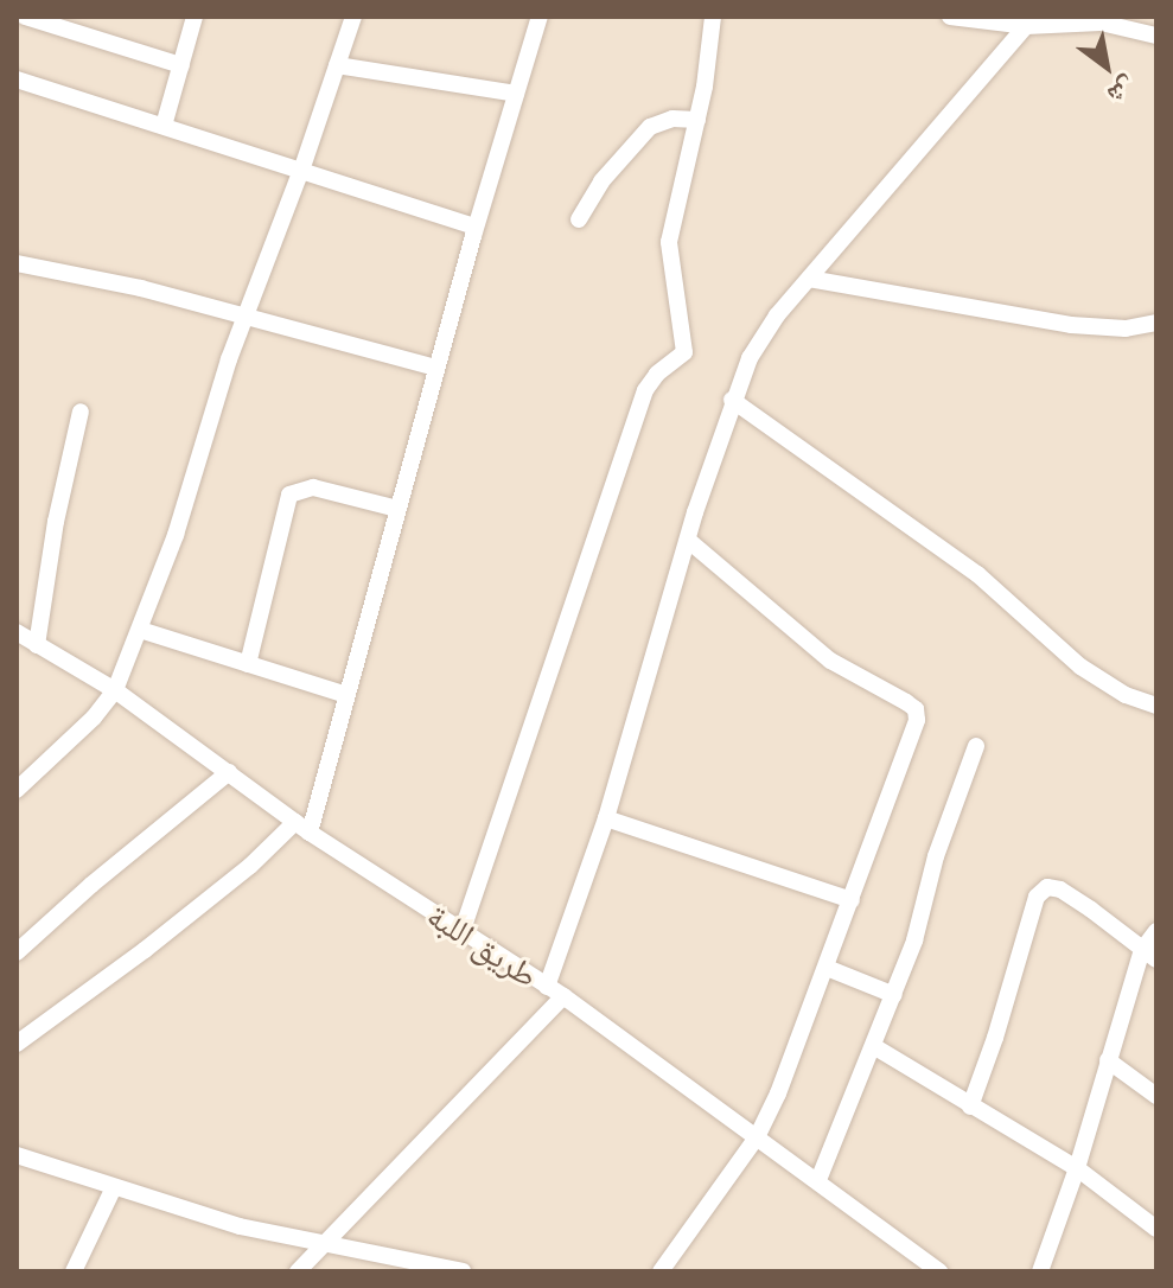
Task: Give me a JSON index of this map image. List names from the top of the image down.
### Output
{
  "streets": {
    "street": ["طريق اللبة"]
  },
  "north": "bottom right"
}
